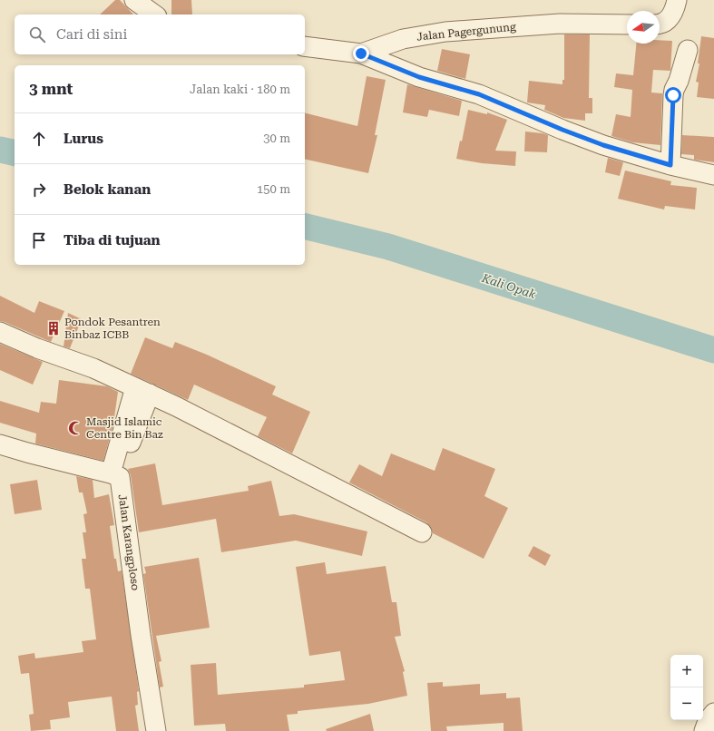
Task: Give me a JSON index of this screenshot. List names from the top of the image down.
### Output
{
  "streets": {
    "street": ["Jalan Pagergunung", "Jalan Karangploso"]
  },
  "water": ["Kali Opak"],
  "places": {
    "building": ["Pondok Pesantren Binbaz ICBB"],
    "mosque": ["Masjid Islamic Centre Bin Baz"]
  },
  "north": "left",
  "page": {
    "search": "Cari di sini",
    "heading": ["3 mnt", "Jalan kaki · 180 m"],
    "list": [
      ["Lurus", "30 m"],
      ["Belok kanan", "150 m"],
      "Tiba di tujuan"
    ],
    "map_buttons": ["+", "−"]
  }
}
